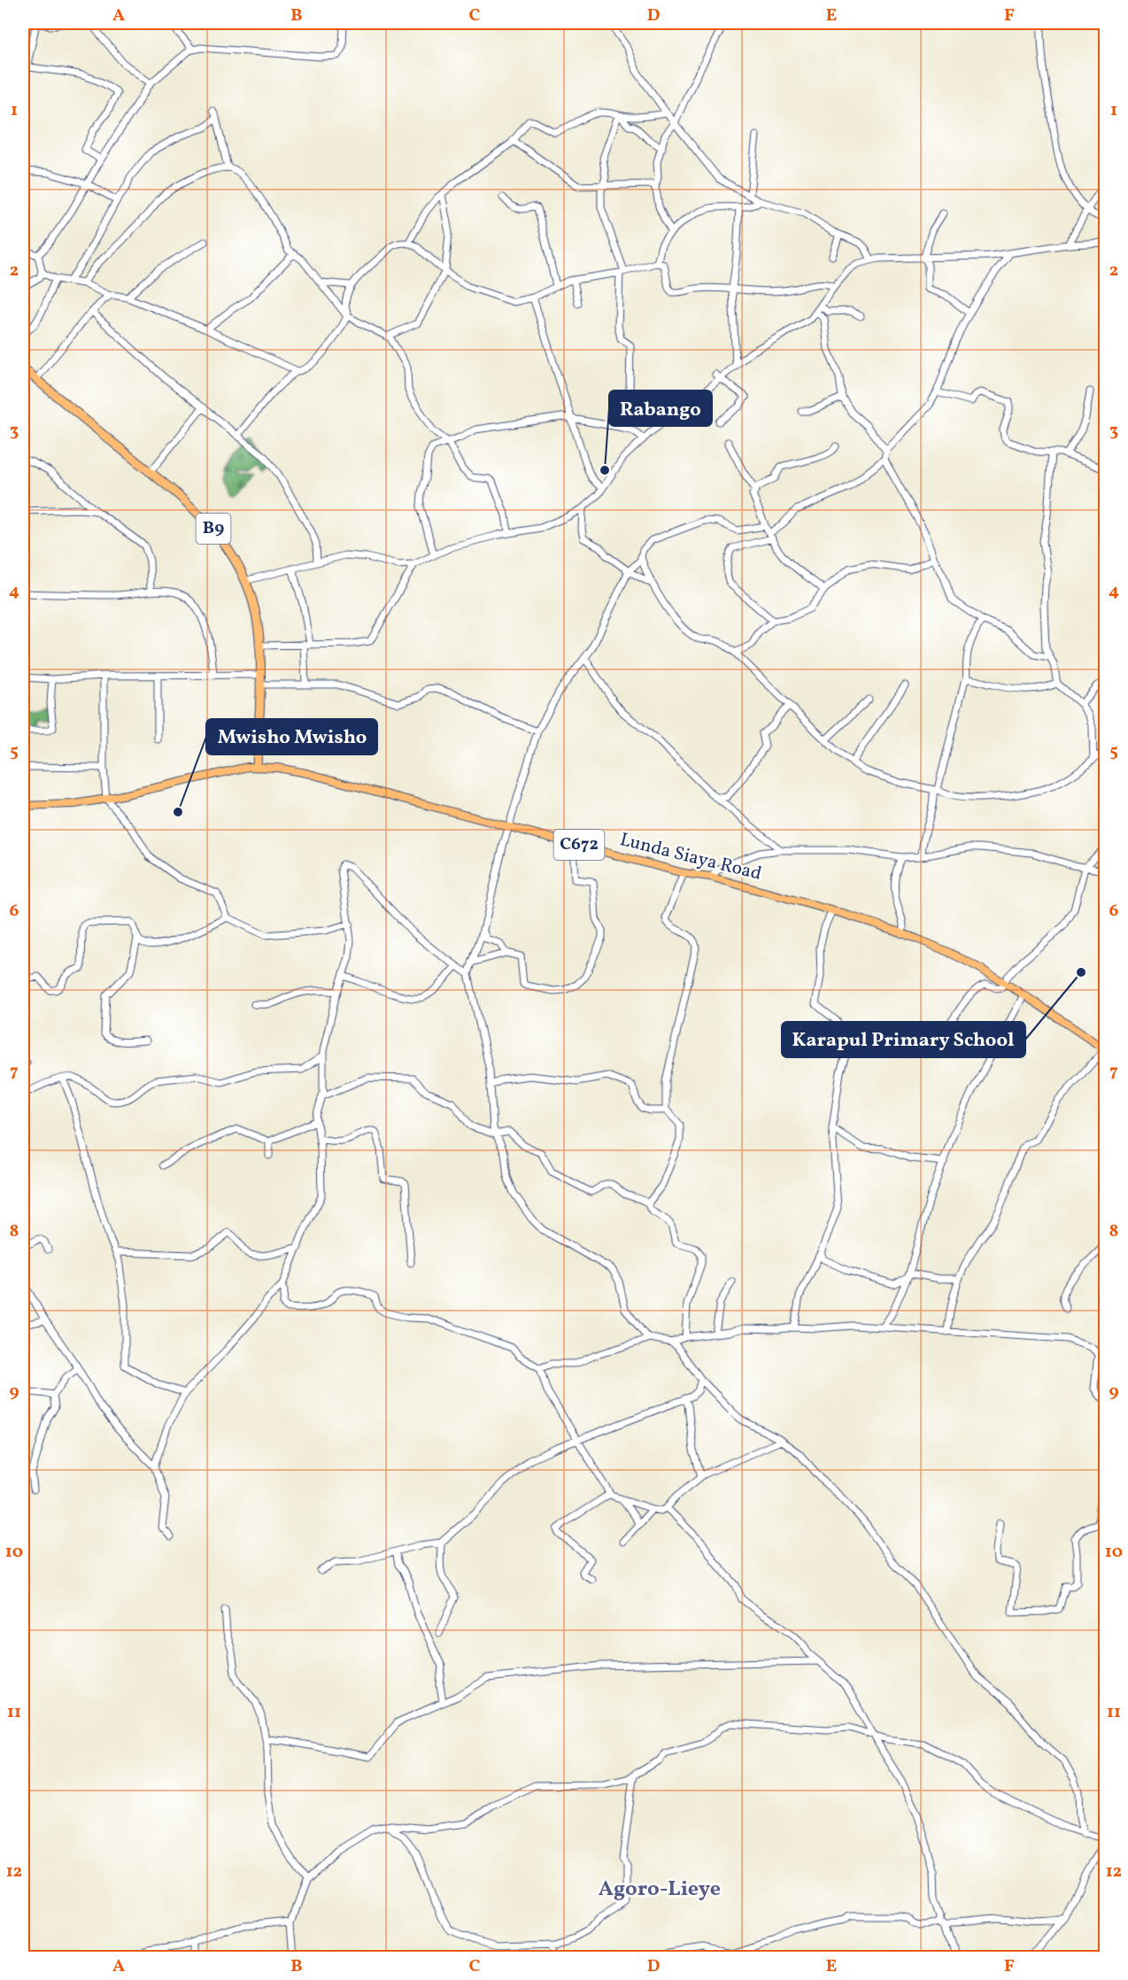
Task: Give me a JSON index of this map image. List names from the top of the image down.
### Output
{
  "streets": {
    "highway": ["B9"],
    "main road": ["C672", "Lunda Siaya Road"]
  },
  "crossings": [
    ["B9", "Lunda Siaya Road"]
  ],
  "districts": ["Agoro-Lieye"],
  "places": ["Rabango", "Mwisho Mwisho", "Karapul Primary School"],
  "grid": {
    "columns": [
      "A",
      "B",
      "C",
      "D",
      "E",
      "F"
    ],
    "rows": [
      "1",
      "2",
      "3",
      "4",
      "5",
      "6",
      "7",
      "8",
      "9",
      "10",
      "11",
      "12"
    ]
  }
}
